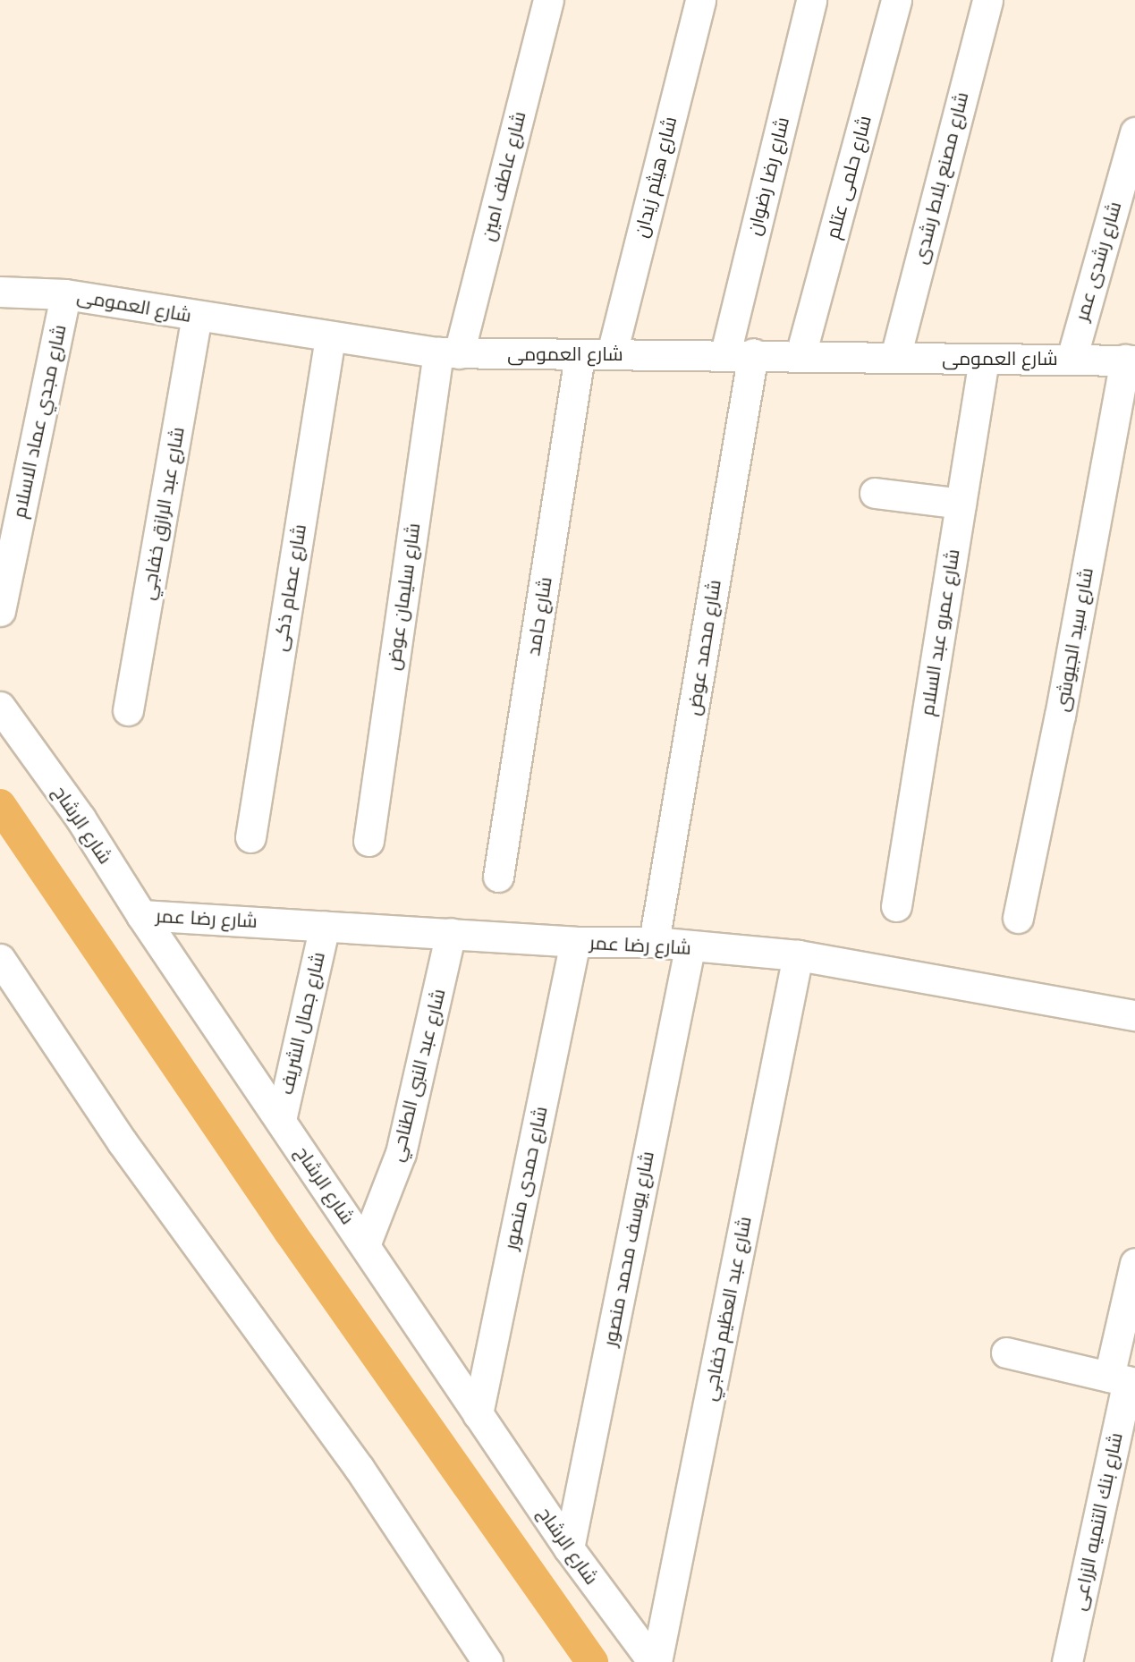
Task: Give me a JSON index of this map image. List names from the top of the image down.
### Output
{
  "streets": {
    "street": [
      "شارع عاطف امين",
      "شارع رضا رضوان",
      "شارع هيثم زيدان",
      "شارع حلمى عتلم",
      "شارع مصنع بلاط رشدى",
      "شارع رشدى عمر",
      "شارع العمومى",
      "شارع مجدي عماد الاسلام",
      "شارع عبد الرازق خفاجي",
      "شارع عصام ذكى",
      "شارع سليمان عوض",
      "شارع حامد",
      "شارع عمرو عبد السلام",
      "شارع سيد الجيوشى",
      "شارع محمد عوض",
      "شارع الرشاح",
      "شارع رضا عمر",
      "شارع جمال الشريف",
      "شارع عبد النبى الطناحي",
      "شارع حمدى منصور",
      "شارع يوسف محمد منصور",
      "شارع عبد العظيم خفاجي",
      "شارع بنك التنميه الزراعى"
    ]
  },
  "crossings": [
    ["شارع عاطف امين", "شارع العمومى"],
    ["شارع عاطف امين", "شارع سليمان عوض"],
    ["شارع رضا رضوان", "شارع العمومى"],
    ["شارع رضا رضوان", "شارع محمد عوض"],
    ["شارع هيثم زيدان", "شارع العمومى"],
    ["شارع حلمى عتلم", "شارع العمومى"],
    ["شارع مصنع بلاط رشدى", "شارع العمومى"],
    ["شارع رشدى عمر", "شارع العمومى"],
    ["شارع العمومى", "شارع مجدي عماد الاسلام"],
    ["شارع العمومى", "شارع عبد الرازق خفاجي"],
    ["شارع العمومى", "شارع عصام ذكى"],
    ["شارع العمومى", "شارع سليمان عوض"],
    ["شارع العمومى", "شارع حامد"],
    ["شارع العمومى", "شارع عمرو عبد السلام"],
    ["شارع العمومى", "شارع سيد الجيوشى"],
    ["شارع العمومى", "شارع محمد عوض"],
    ["شارع محمد عوض", "شارع رضا عمر"],
    ["شارع الرشاح", "شارع رضا عمر"],
    ["شارع الرشاح", "شارع جمال الشريف"],
    ["شارع الرشاح", "شارع عبد النبى الطناحي"],
    ["شارع الرشاح", "شارع حمدى منصور"],
    ["شارع الرشاح", "شارع يوسف محمد منصور"],
    ["شارع الرشاح", "شارع عبد العظيم خفاجي"],
    ["شارع رضا عمر", "شارع جمال الشريف"],
    ["شارع رضا عمر", "شارع عبد النبى الطناحي"],
    ["شارع رضا عمر", "شارع حمدى منصور"],
    ["شارع رضا عمر", "شارع يوسف محمد منصور"],
    ["شارع رضا عمر", "شارع عبد العظيم خفاجي"]
  ]
}
